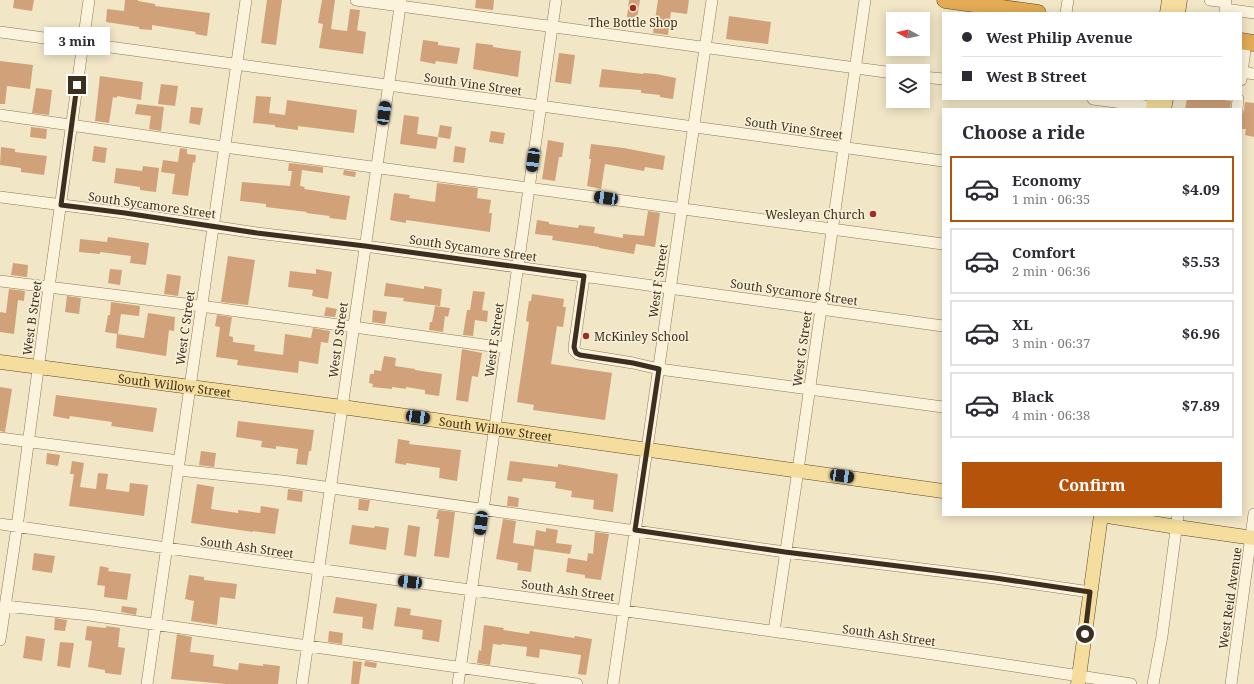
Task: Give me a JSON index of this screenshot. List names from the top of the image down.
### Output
{
  "streets": {
    "main road": ["South Willow Street"],
    "street": [
      "South Vine Street",
      "South Sycamore Street",
      "West F Street",
      "West B Street",
      "West C Street",
      "West D Street",
      "West E Street",
      "West G Street",
      "South Ash Street",
      "West Reid Avenue"
    ]
  },
  "crossings": [
    ["South Vine Street", "West F Street"],
    ["South Vine Street", "West B Street"],
    ["South Vine Street", "West C Street"],
    ["South Vine Street", "West D Street"],
    ["South Vine Street", "West E Street"],
    ["South Vine Street", "West G Street"],
    ["South Sycamore Street", "West F Street"],
    ["South Sycamore Street", "West B Street"],
    ["South Sycamore Street", "West C Street"],
    ["South Sycamore Street", "West D Street"],
    ["South Sycamore Street", "West E Street"],
    ["South Sycamore Street", "West G Street"],
    ["West F Street", "South Willow Street"],
    ["West F Street", "South Ash Street"],
    ["West B Street", "South Willow Street"],
    ["West B Street", "South Ash Street"],
    ["West C Street", "South Willow Street"],
    ["West C Street", "South Ash Street"],
    ["West D Street", "South Willow Street"],
    ["West D Street", "South Ash Street"],
    ["West E Street", "South Willow Street"],
    ["West E Street", "South Ash Street"],
    ["West G Street", "South Willow Street"],
    ["West G Street", "South Ash Street"]
  ],
  "places": ["The Bottle Shop", "Wesleyan Church", "McKinley School"],
  "north": "left",
  "page": {
    "banner": ["West Philip Avenue", "West B Street"],
    "bubble": "3 min",
    "heading": "Choose a ride",
    "list": [
      {
        "name": "Economy",
        "note": "1 min · 06:35",
        "value": "$4.09"
      },
      {
        "name": "Comfort",
        "note": "2 min · 06:36",
        "value": "$5.53"
      },
      {
        "name": "XL",
        "note": "3 min · 06:37",
        "value": "$6.96"
      },
      {
        "name": "Black",
        "note": "4 min · 06:38",
        "value": "$7.89"
      }
    ],
    "buttons": "Confirm"
  }
}
